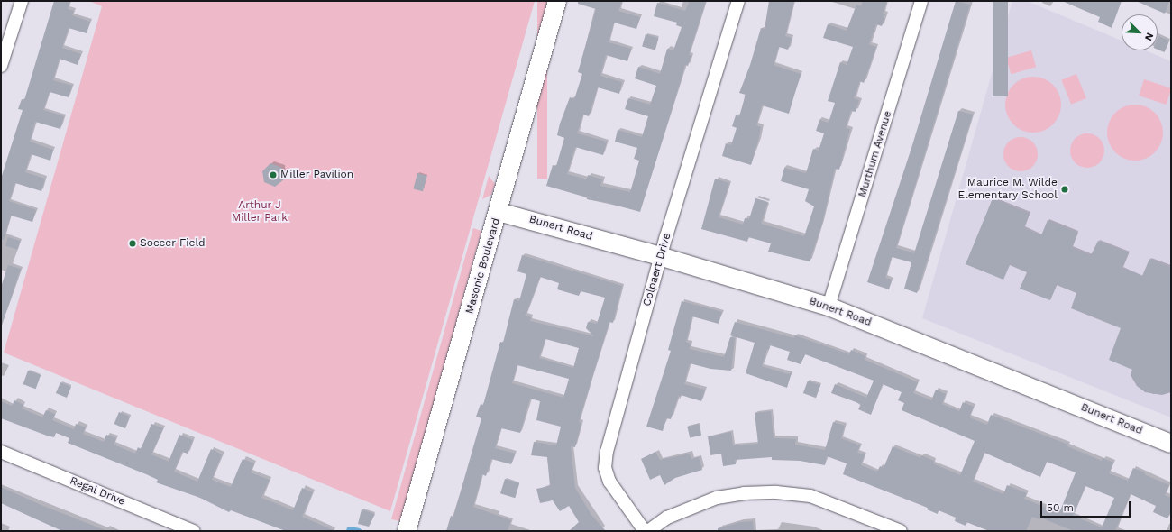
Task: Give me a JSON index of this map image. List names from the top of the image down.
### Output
{
  "streets": {
    "street": [
      "Murthum Avenue",
      "Bunert Road",
      "Masonic Boulevard",
      "Colpaert Drive",
      "Regal Drive"
    ]
  },
  "crossings": [
    ["Murthum Avenue", "Bunert Road"],
    ["Bunert Road", "Masonic Boulevard"],
    ["Bunert Road", "Colpaert Drive"]
  ],
  "parks": ["Arthur J Miller Park"],
  "places": ["Miller Pavilion", "Maurice M. Wilde Elementary School", "Soccer Field"],
  "scale_bar": "50 m",
  "north": "bottom right"
}
